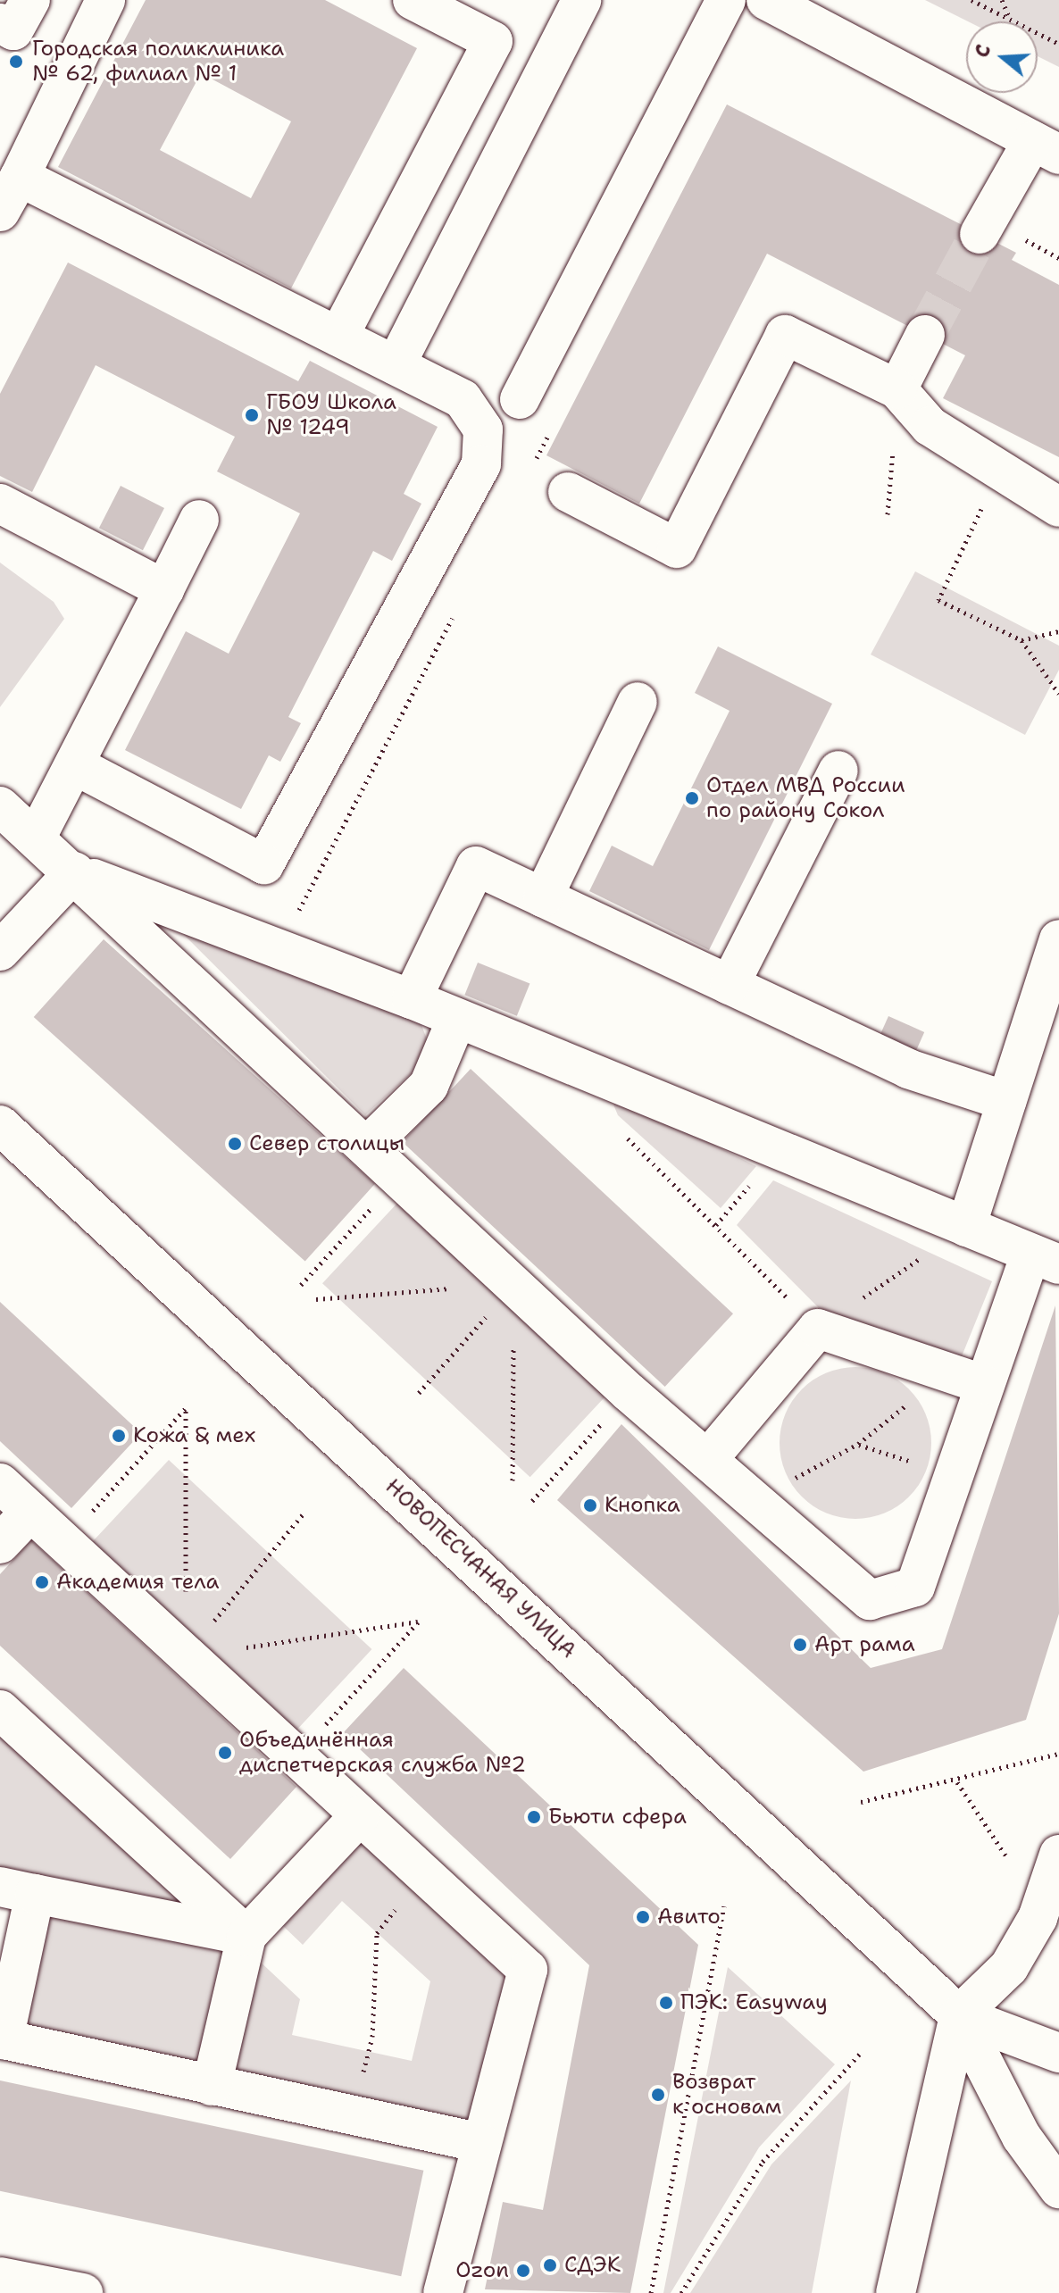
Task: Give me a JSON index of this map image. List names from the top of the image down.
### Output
{
  "streets": {
    "main road": ["НОВОПЕСЧАНАЯ УЛИЦА"]
  },
  "places": [
    "Городская поликлиника № 62, филиал № 1",
    "ГБОУ Школа № 1249",
    "Отдел МВД России по району Сокол",
    "Север столицы",
    "Кожа & мех",
    "Кнопка",
    "Академия тела",
    "Арт рама",
    "Объединённая диспетчерская служба №2",
    "Бьюти сфера",
    "Авито",
    "ПЭК: Easyway",
    "Возврат к основам",
    "СДЭК",
    "Ozon"
  ],
  "north": "left"
}
